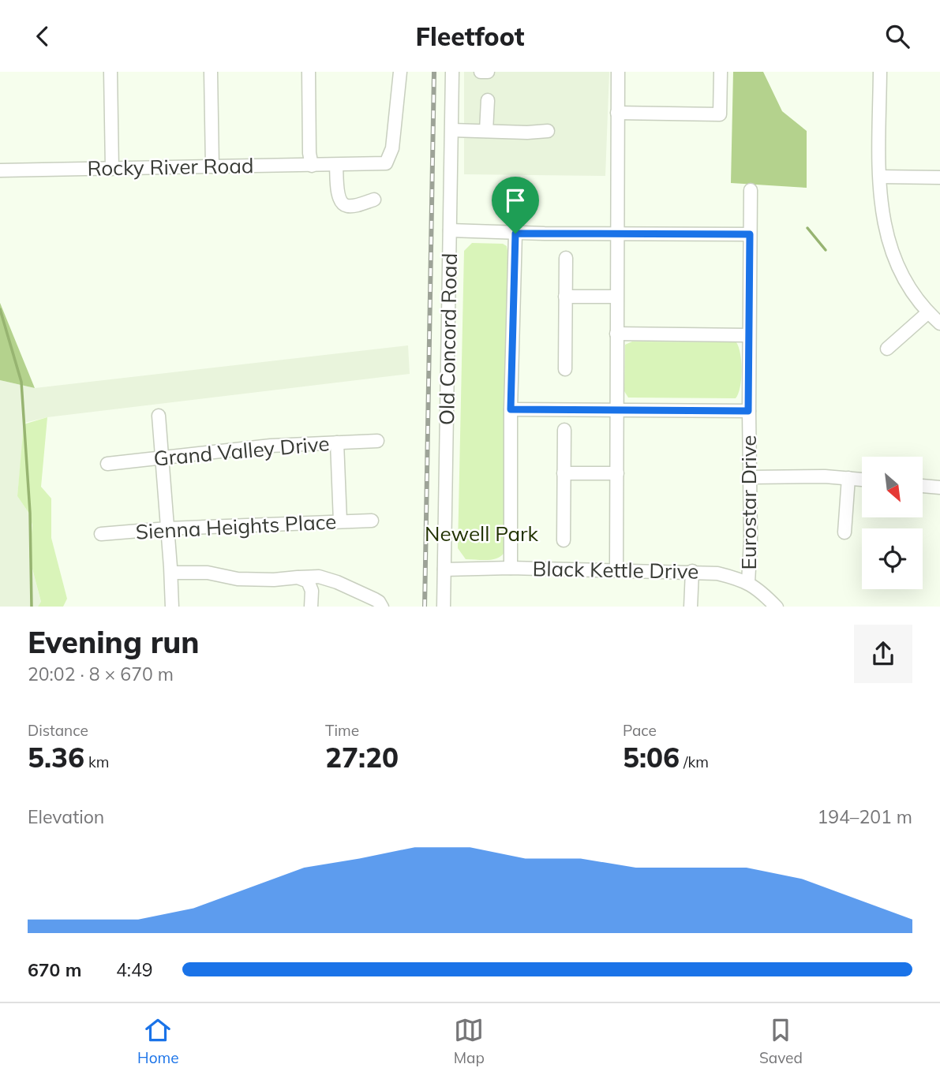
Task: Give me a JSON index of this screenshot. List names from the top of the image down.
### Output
{
  "streets": {
    "street": [
      "Rocky River Road",
      "Old Concord Road",
      "Grand Valley Drive",
      "Eurostar Drive",
      "Sienna Heights Place",
      "Black Kettle Drive"
    ]
  },
  "crossings": [
    ["Old Concord Road", "Black Kettle Drive"],
    ["Eurostar Drive", "Black Kettle Drive"]
  ],
  "parks": ["Newell Park"],
  "north": "bottom right",
  "page": {
    "header": "Fleetfoot",
    "heading": ["Evening run", "20:02 · 8 × 670 m"],
    "stats": [
      ["Distance", "5.36 km"],
      ["Time", "27:20"],
      ["Pace", "5:06 /km"]
    ],
    "chart": ["Elevation", "194–201 m"],
    "list": [
      {
        "name": "670 m",
        "note": "4:49"
      }
    ],
    "tabs": ["Home", "Map", "Saved"]
  }
}
